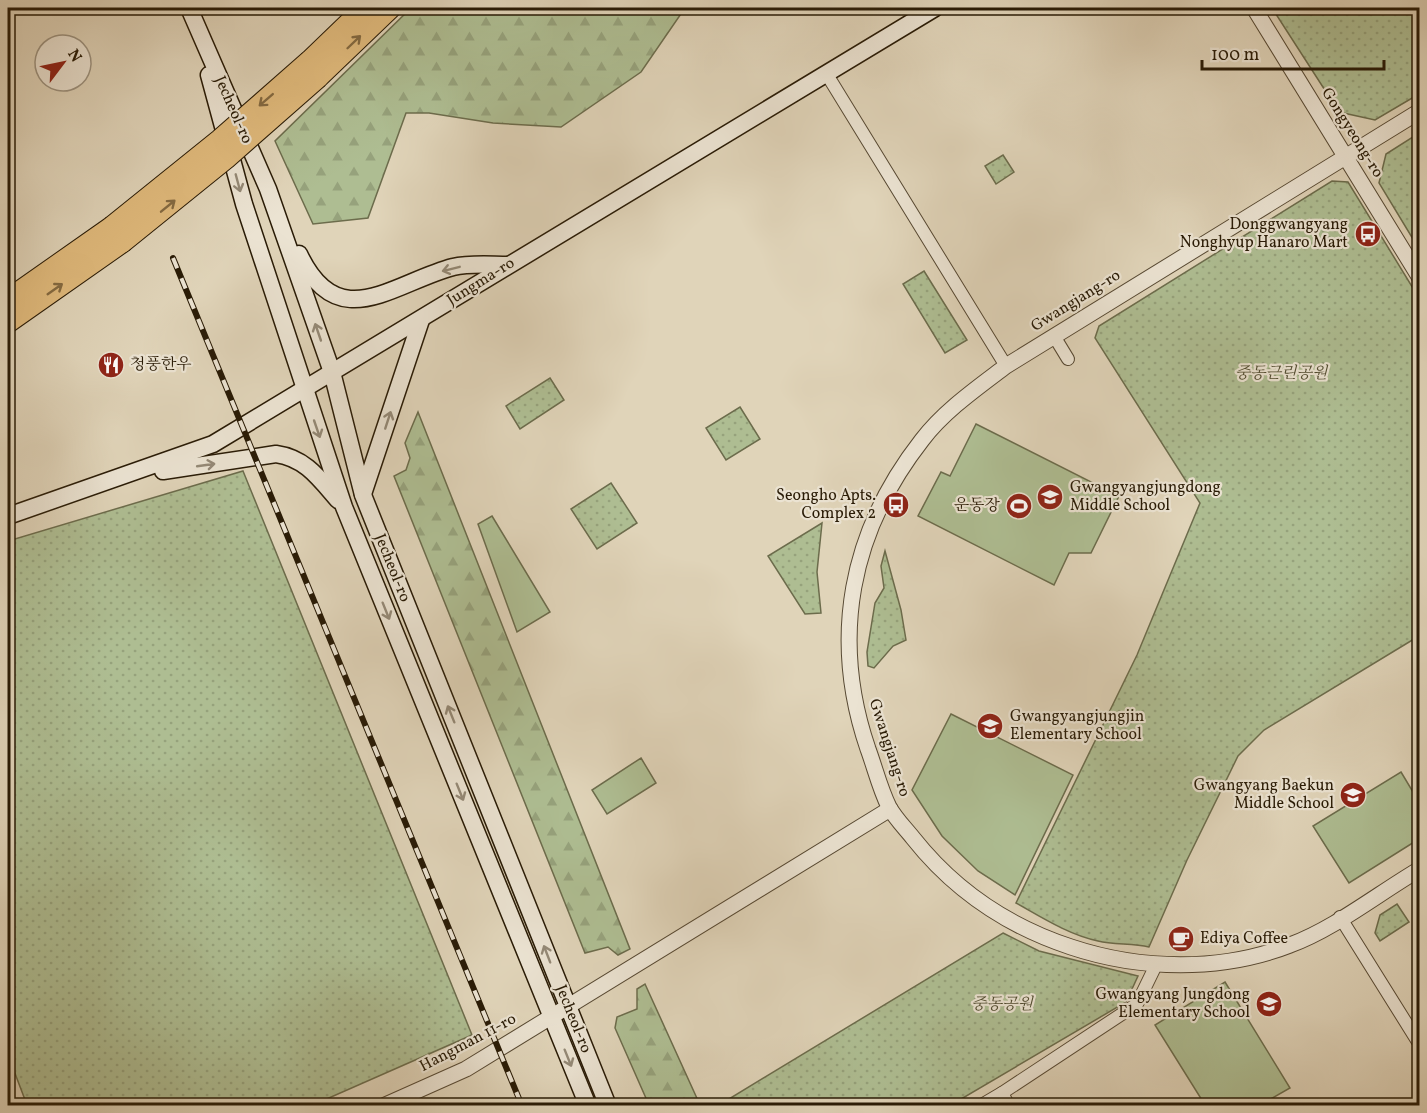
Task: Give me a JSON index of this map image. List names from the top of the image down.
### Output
{
  "streets": {
    "main road": ["Jecheol-ro", "Jungma-ro"],
    "street": ["Gongyeong-ro", "Gwangjang-ro", "Hangman 11-ro"]
  },
  "crossings": [
    ["Jecheol-ro", "Jungma-ro"],
    ["Jecheol-ro", "Hangman 11-ro"],
    ["Gongyeong-ro", "Gwangjang-ro"],
    ["Gwangjang-ro", "Hangman 11-ro"]
  ],
  "parks": ["중동근린공원", "중동공원"],
  "places": {
    "bus stop": ["Donggwangyang Nonghyup Hanaro Mart", "Seongho Apts. Complex 2"],
    "restaurant": ["청풍한우"],
    "school or university": [
      "Gwangyangjungdong Middle School",
      "Gwangyangjungjin Elementary School",
      "Gwangyang Baekun Middle School",
      "Gwangyang Jungdong Elementary School"
    ],
    "sports": ["운동장"],
    "cafe": ["Ediya Coffee"]
  },
  "scale_bar": "100 m",
  "north": "top right"
}
